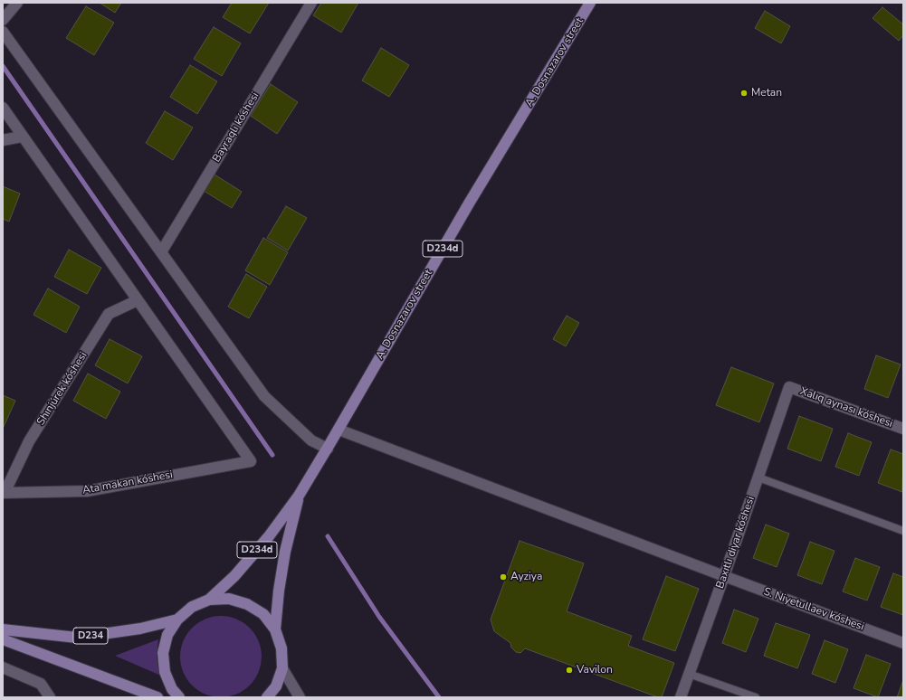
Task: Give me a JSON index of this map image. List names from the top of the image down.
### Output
{
  "streets": {
    "main road": ["A. Dosnazarov street", "D234d", "D234"],
    "street": [
      "Bayraqlı kóshesi",
      "Shınjúrek kóshesi",
      "Xalıq aynası kóshesi",
      "Ata makan kóshesi",
      "Baxıtlı diyar kóshesi",
      "S. Niyetullaev kóshesi"
    ]
  },
  "crossings": [
    ["A. Dosnazarov street", "D234d"],
    ["A. Dosnazarov street", "S. Niyetullaev kóshesi"],
    ["Shınjúrek kóshesi", "Ata makan kóshesi"],
    ["Xalıq aynası kóshesi", "Baxıtlı diyar kóshesi"],
    ["Baxıtlı diyar kóshesi", "S. Niyetullaev kóshesi"]
  ],
  "places": ["Metan", "Ayziya", "Vavilon"]
}
